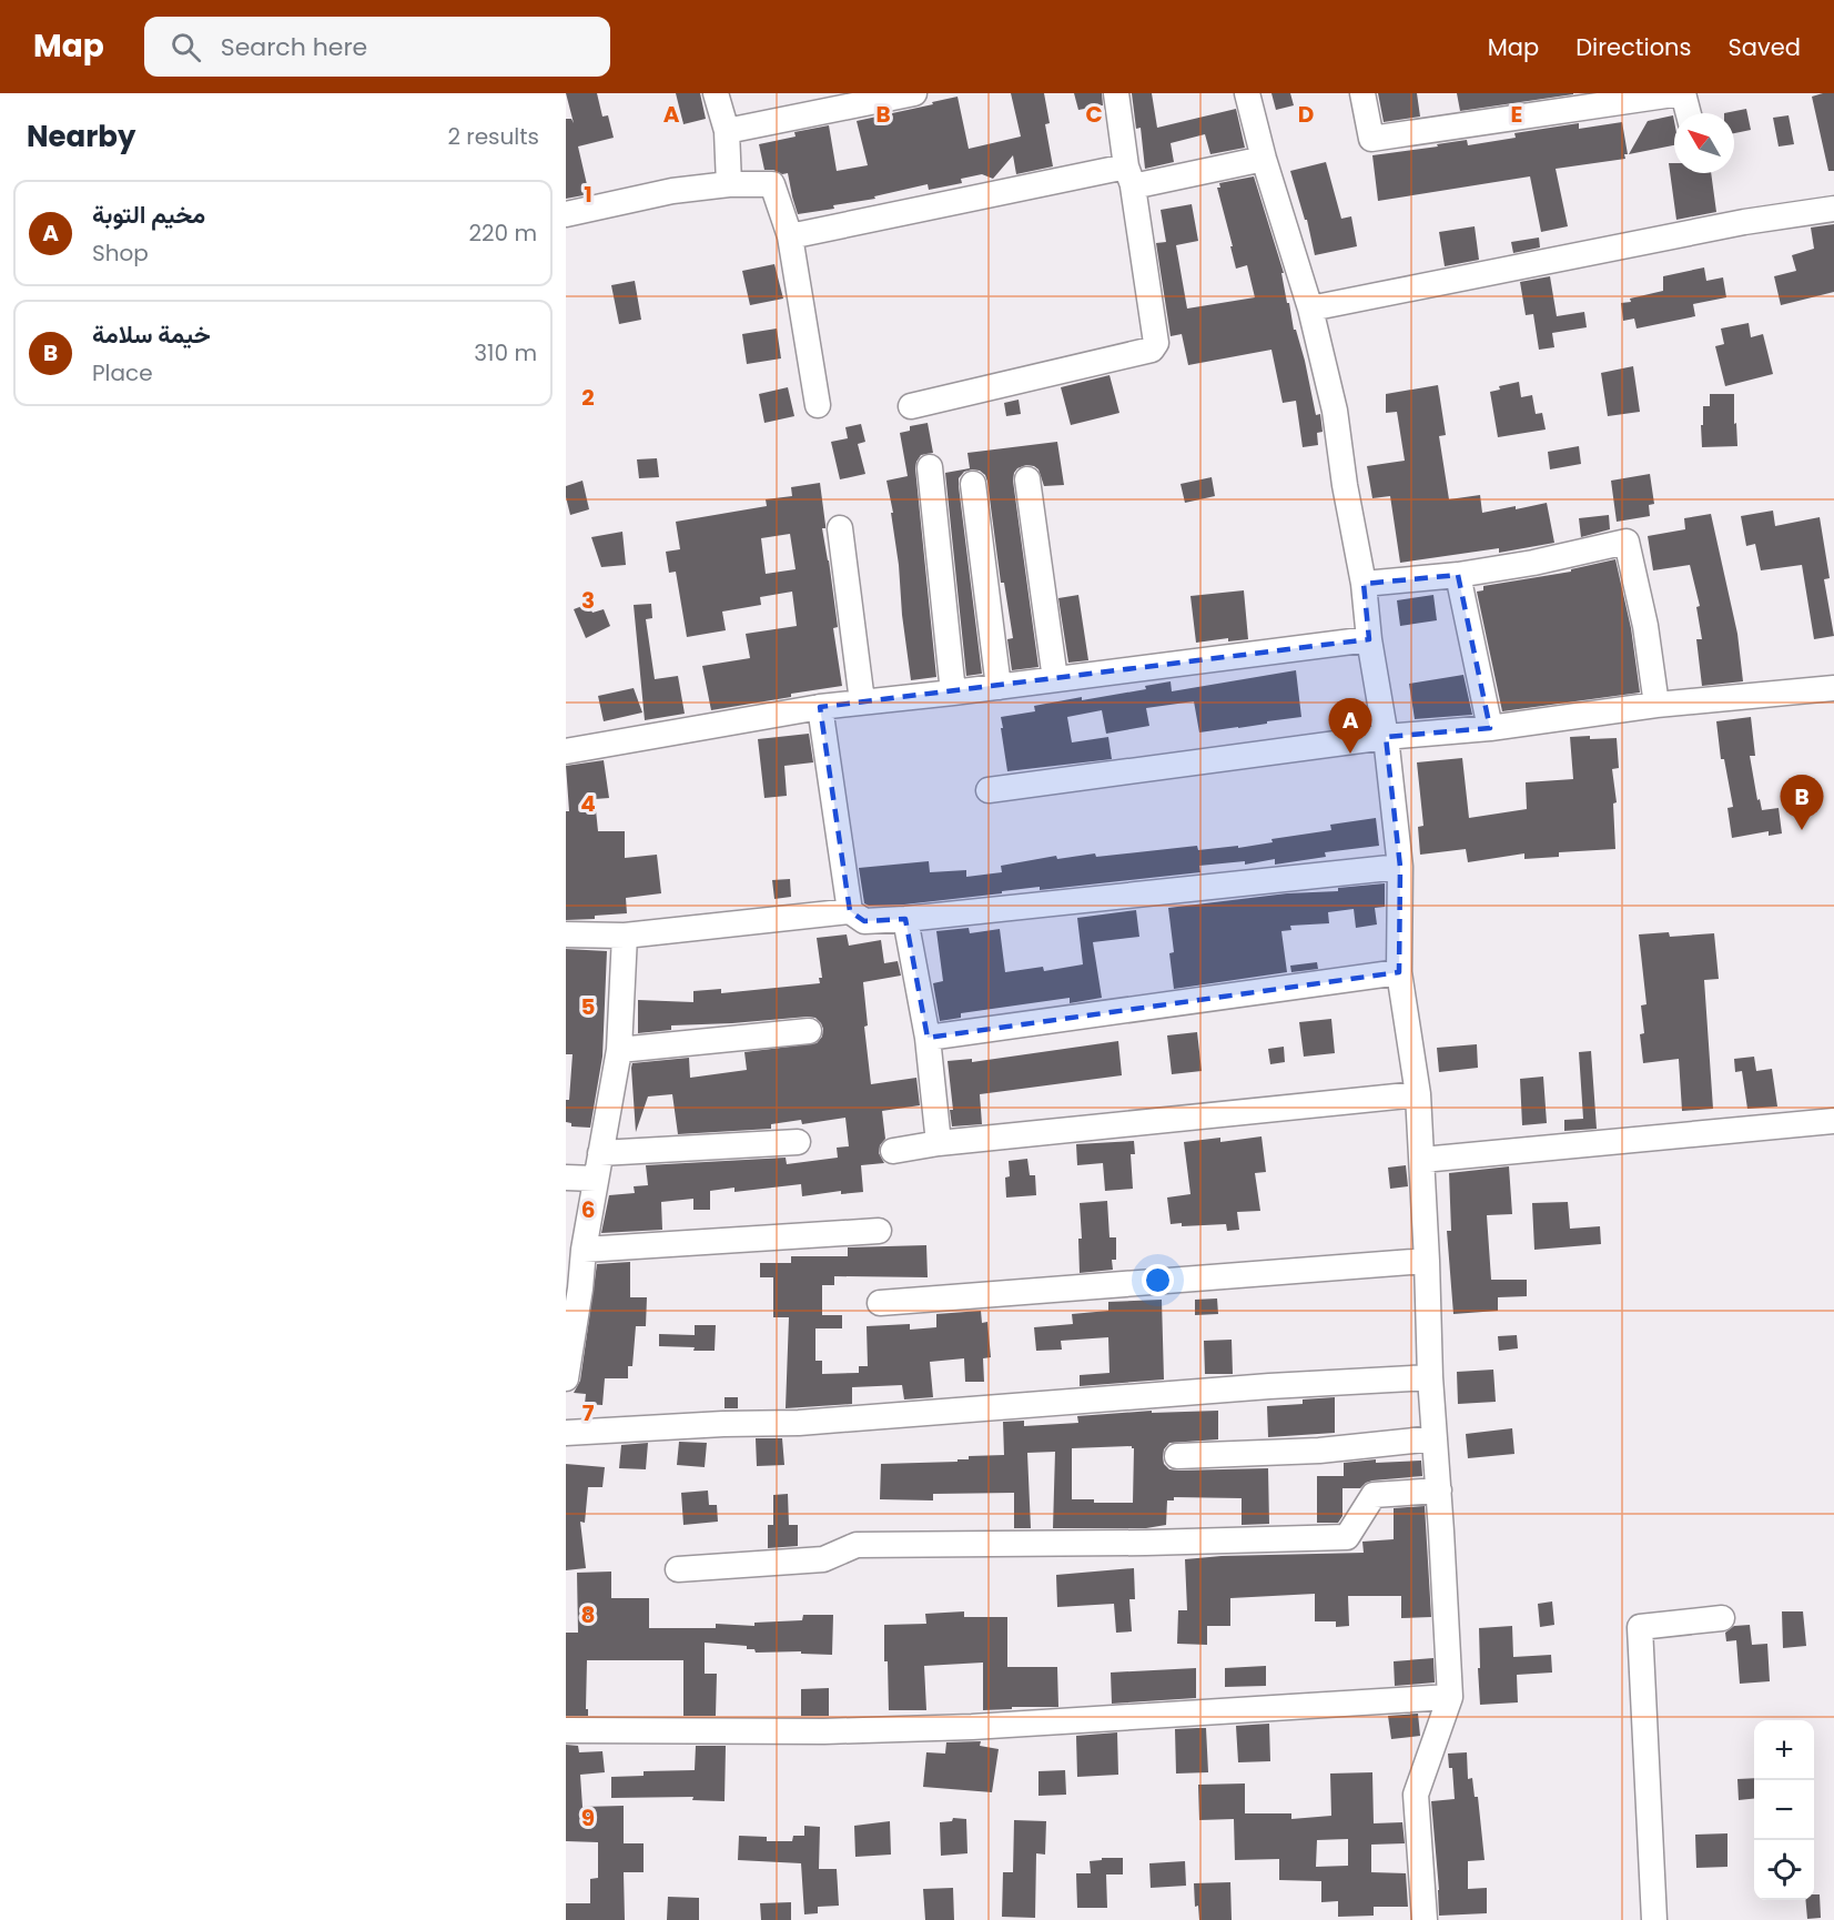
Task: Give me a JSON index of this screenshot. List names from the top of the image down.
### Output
{
  "north": "top left",
  "page": {
    "header": "Map",
    "search": "Search here",
    "nav": ["Map", "Directions", "Saved"],
    "heading": ["Nearby", "2 results"],
    "list": [
      {
        "mark": "A",
        "name": "مخيم التوبة",
        "note": "Shop",
        "value": "220 m"
      },
      {
        "mark": "B",
        "name": "خيمة سلامة",
        "note": "Place",
        "value": "310 m"
      }
    ],
    "pins": ["A", "B"],
    "map_buttons": ["+", "−"]
  },
  "grid": {
    "columns": [
      "A",
      "B",
      "C",
      "D",
      "E"
    ],
    "rows": [
      "1",
      "2",
      "3",
      "4",
      "5",
      "6",
      "7",
      "8",
      "9"
    ]
  }
}
